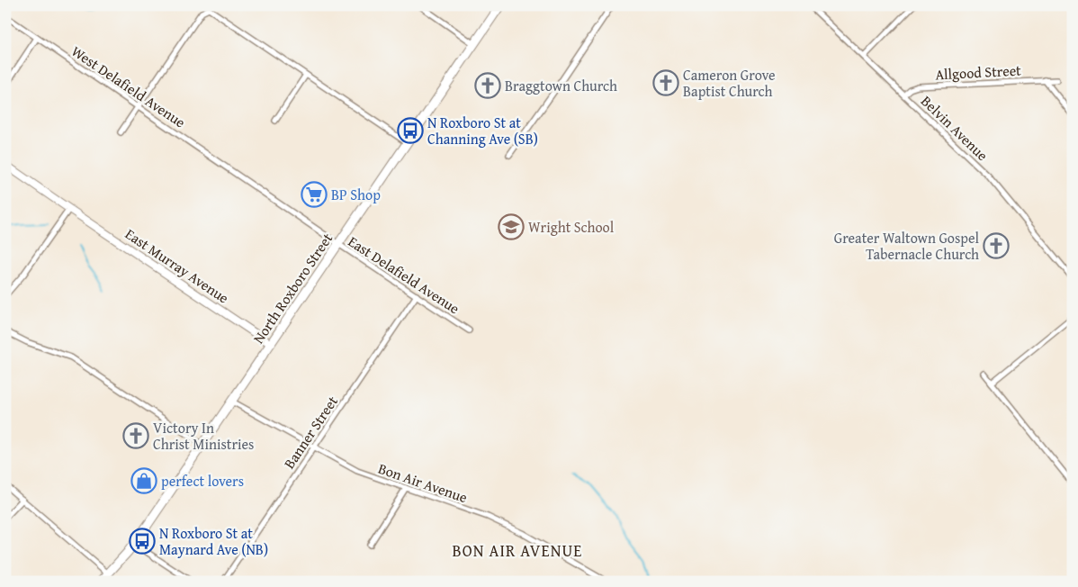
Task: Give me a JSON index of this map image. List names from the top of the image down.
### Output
{
  "streets": {
    "main road": ["North Roxboro Street"],
    "street": [
      "Allgood Street",
      "West Delafield Avenue",
      "Belvin Avenue",
      "East Murray Avenue",
      "East Delafield Avenue",
      "Banner Street",
      "Bon Air Avenue"
    ]
  },
  "crossings": [
    ["Allgood Street", "Belvin Avenue"],
    ["West Delafield Avenue", "East Delafield Avenue"],
    ["East Murray Avenue", "North Roxboro Street"],
    ["East Delafield Avenue", "North Roxboro Street"],
    ["East Delafield Avenue", "Banner Street"],
    ["North Roxboro Street", "Bon Air Avenue"],
    ["Banner Street", "Bon Air Avenue"]
  ],
  "districts": ["BON AIR AVENUE"],
  "places": {
    "church": [
      "Cameron Grove Baptist Church",
      "Braggtown Church",
      "Greater Waltown Gospel Tabernacle Church",
      "Victory In Christ Ministries"
    ],
    "bus stop": ["N Roxboro St at Channing Ave (SB)", "N Roxboro St at Maynard Ave (NB)"],
    "supermarket": ["BP Shop"],
    "school or university": ["Wright School"],
    "shop": ["perfect lovers"]
  }
}
